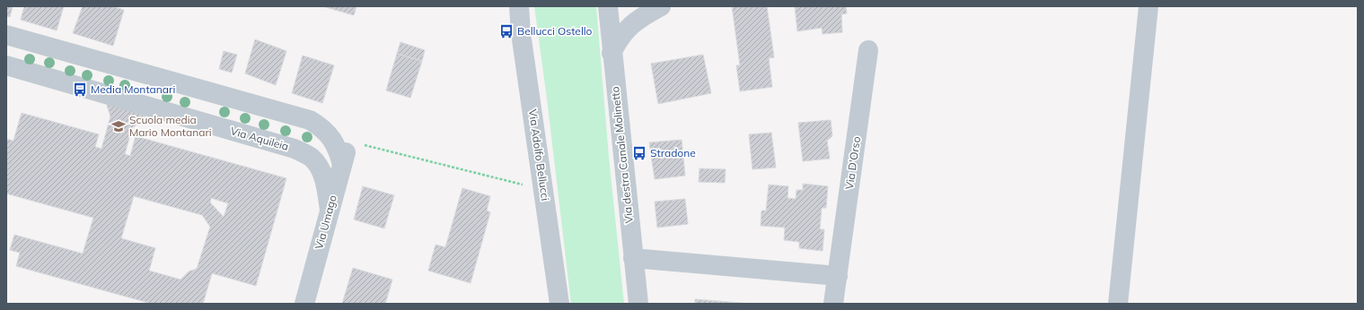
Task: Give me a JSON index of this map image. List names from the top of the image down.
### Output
{
  "streets": {
    "street": [
      "Via Aquileia",
      "Via Adolfo Bellucci",
      "Via destra Canale Molinetto",
      "Via D'Orso",
      "Via Umago"
    ]
  },
  "crossings": [
    ["Via Aquileia", "Via Umago"]
  ],
  "places": {
    "bus stop": ["Bellucci Ostello", "Media Montanari", "Stradone"],
    "school or university": ["Scuola media Mario Montanari"]
  }
}
